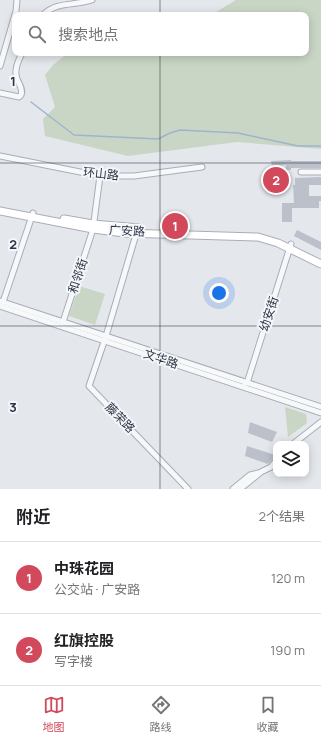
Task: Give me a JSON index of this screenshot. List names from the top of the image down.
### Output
{
  "streets": {
    "street": [
      "环山路",
      "广安路",
      "和邻街",
      "幼安街",
      "文华路",
      "藤荣路"
    ]
  },
  "crossings": [
    ["环山路", "和邻街"],
    ["广安路", "和邻街"],
    ["广安路", "幼安街"],
    ["和邻街", "文华路"],
    ["幼安街", "文华路"],
    ["文华路", "藤荣路"]
  ],
  "page": {
    "search": "搜索地点",
    "pins": ["2", "1"],
    "heading": ["附近", "2个结果"],
    "list": [
      {
        "mark": "1",
        "name": "中珠花园",
        "note": "公交站 · 广安路",
        "value": "120 m"
      },
      {
        "mark": "2",
        "name": "红旗控股",
        "note": "写字楼",
        "value": "190 m"
      }
    ],
    "nav": ["地图", "路线", "收藏"]
  },
  "grid": {
    "rows": ["1", "2", "3"]
  }
}
